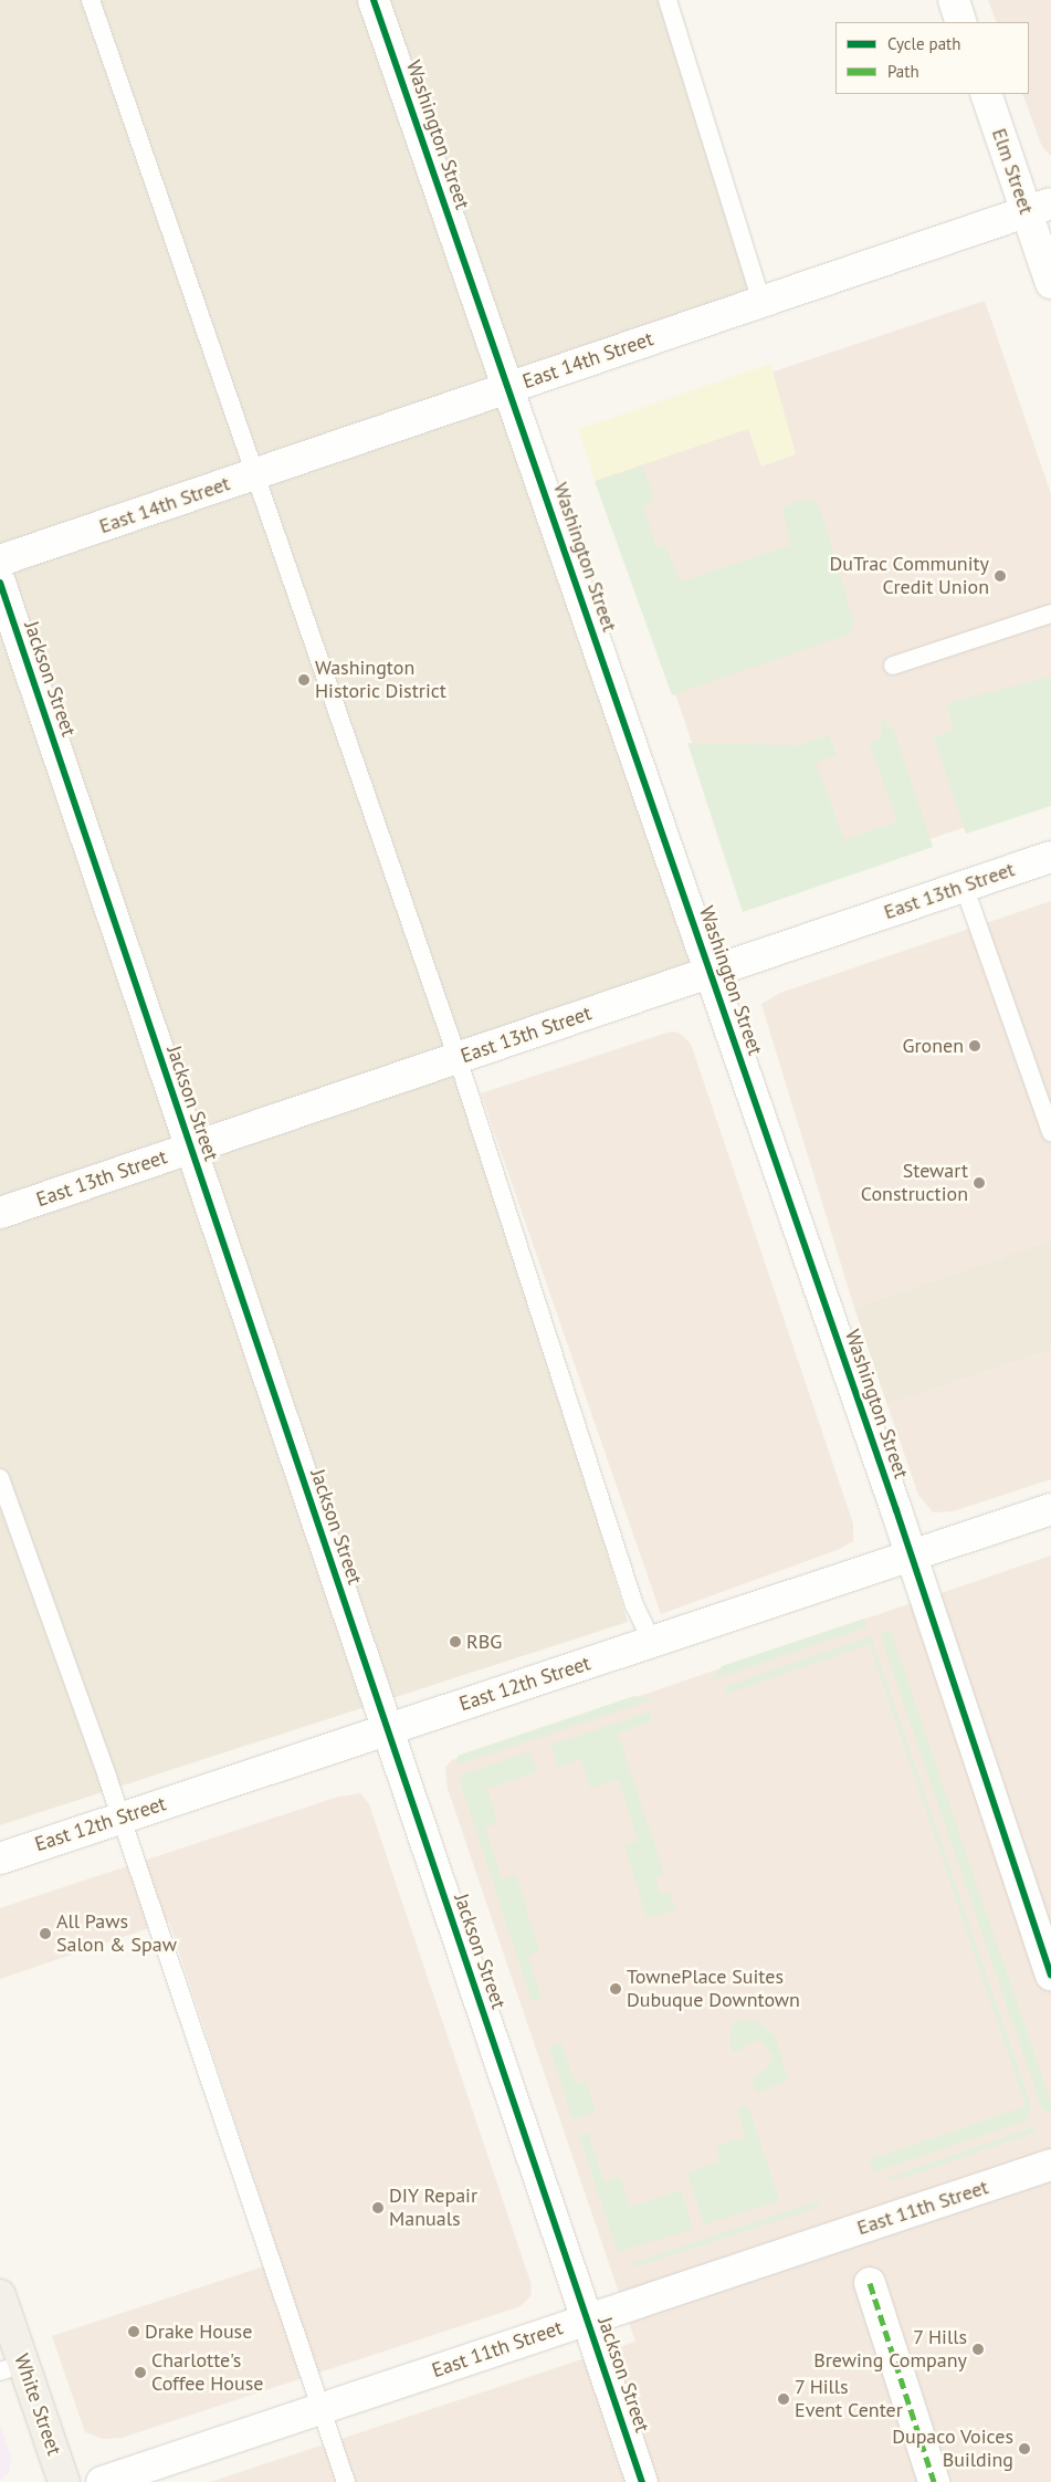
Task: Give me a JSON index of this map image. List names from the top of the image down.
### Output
{
  "streets": {
    "main road": ["White Street"],
    "street": [
      "Washington Street",
      "Elm Street",
      "East 14th Street",
      "Jackson Street",
      "East 13th Street",
      "East 12th Street",
      "East 11th Street"
    ]
  },
  "crossings": [
    ["Washington Street", "East 14th Street"],
    ["Washington Street", "East 13th Street"],
    ["Washington Street", "East 12th Street"],
    ["Elm Street", "East 14th Street"],
    ["Jackson Street", "East 13th Street"],
    ["Jackson Street", "East 12th Street"],
    ["Jackson Street", "East 11th Street"]
  ],
  "places": [
    "DuTrac Community Credit Union",
    "Washington Historic District",
    "Gronen",
    "Stewart Construction",
    "RBG",
    "All Paws Salon & Spaw",
    "TownePlace Suites Dubuque Downtown",
    "DIY Repair Manuals",
    "Drake House",
    "7 Hills Brewing Company",
    "Charlotte's Coffee House",
    "7 Hills Event Center",
    "Dupaco Voices Building"
  ],
  "legend": ["Cycle path", "Path"]
}
